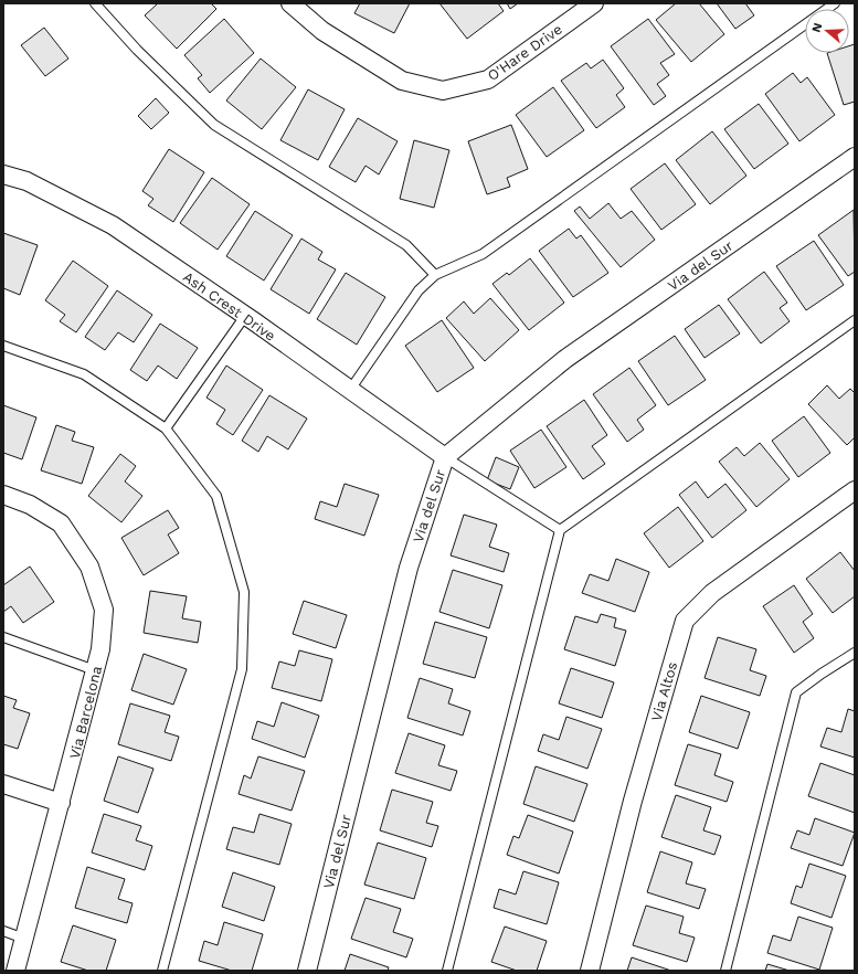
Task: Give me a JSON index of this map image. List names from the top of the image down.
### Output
{
  "streets": {
    "street": [
      "O'Hare Drive",
      "Via del Sur",
      "Ash Crest Drive",
      "Via Altos",
      "Via Barcelona"
    ]
  },
  "crossings": [
    ["Via del Sur", "Ash Crest Drive"]
  ],
  "north": "left"
}
